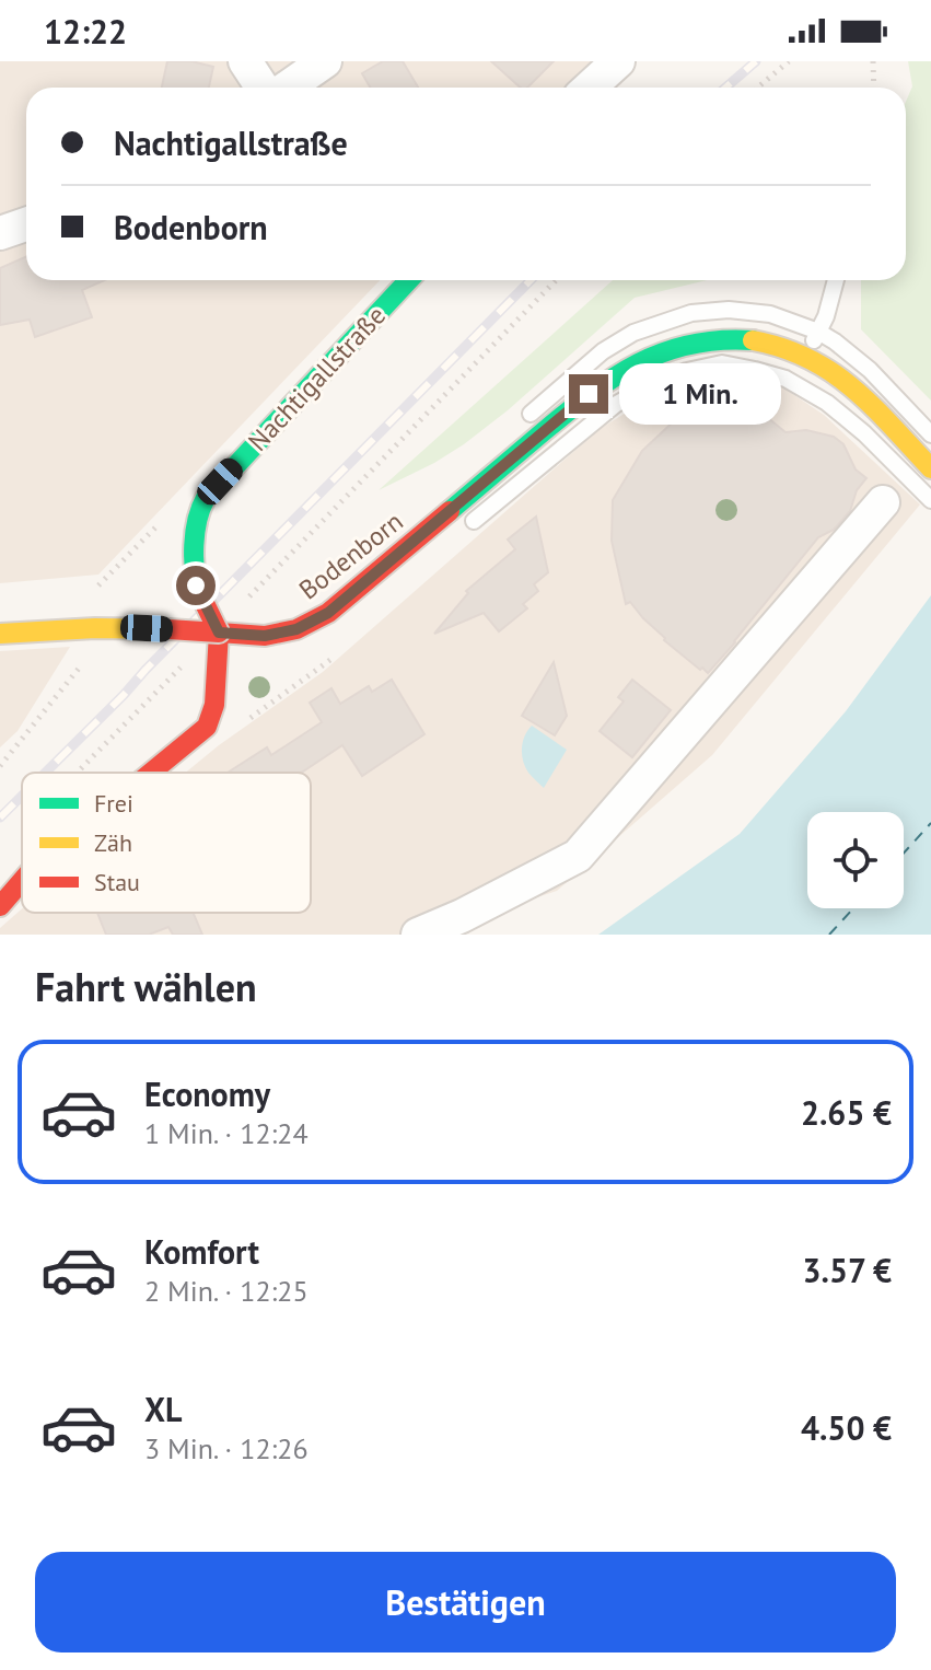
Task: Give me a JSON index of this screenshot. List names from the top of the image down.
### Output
{
  "streets": {
    "main road": ["Nachtigallstraße", "Bodenborn"]
  },
  "crossings": [
    ["Nachtigallstraße", "Bodenborn"]
  ],
  "legend": ["Frei", "Zäh", "Stau"],
  "page": {
    "status": "12:22",
    "banner": ["Nachtigallstraße", "Bodenborn"],
    "bubble": "1 Min.",
    "heading": "Fahrt wählen",
    "list": [
      {
        "name": "Economy",
        "note": "1 Min. · 12:24",
        "value": "2.65 €"
      },
      {
        "name": "Komfort",
        "note": "2 Min. · 12:25",
        "value": "3.57 €"
      },
      {
        "name": "XL",
        "note": "3 Min. · 12:26",
        "value": "4.50 €"
      }
    ],
    "buttons": "Bestätigen"
  }
}
